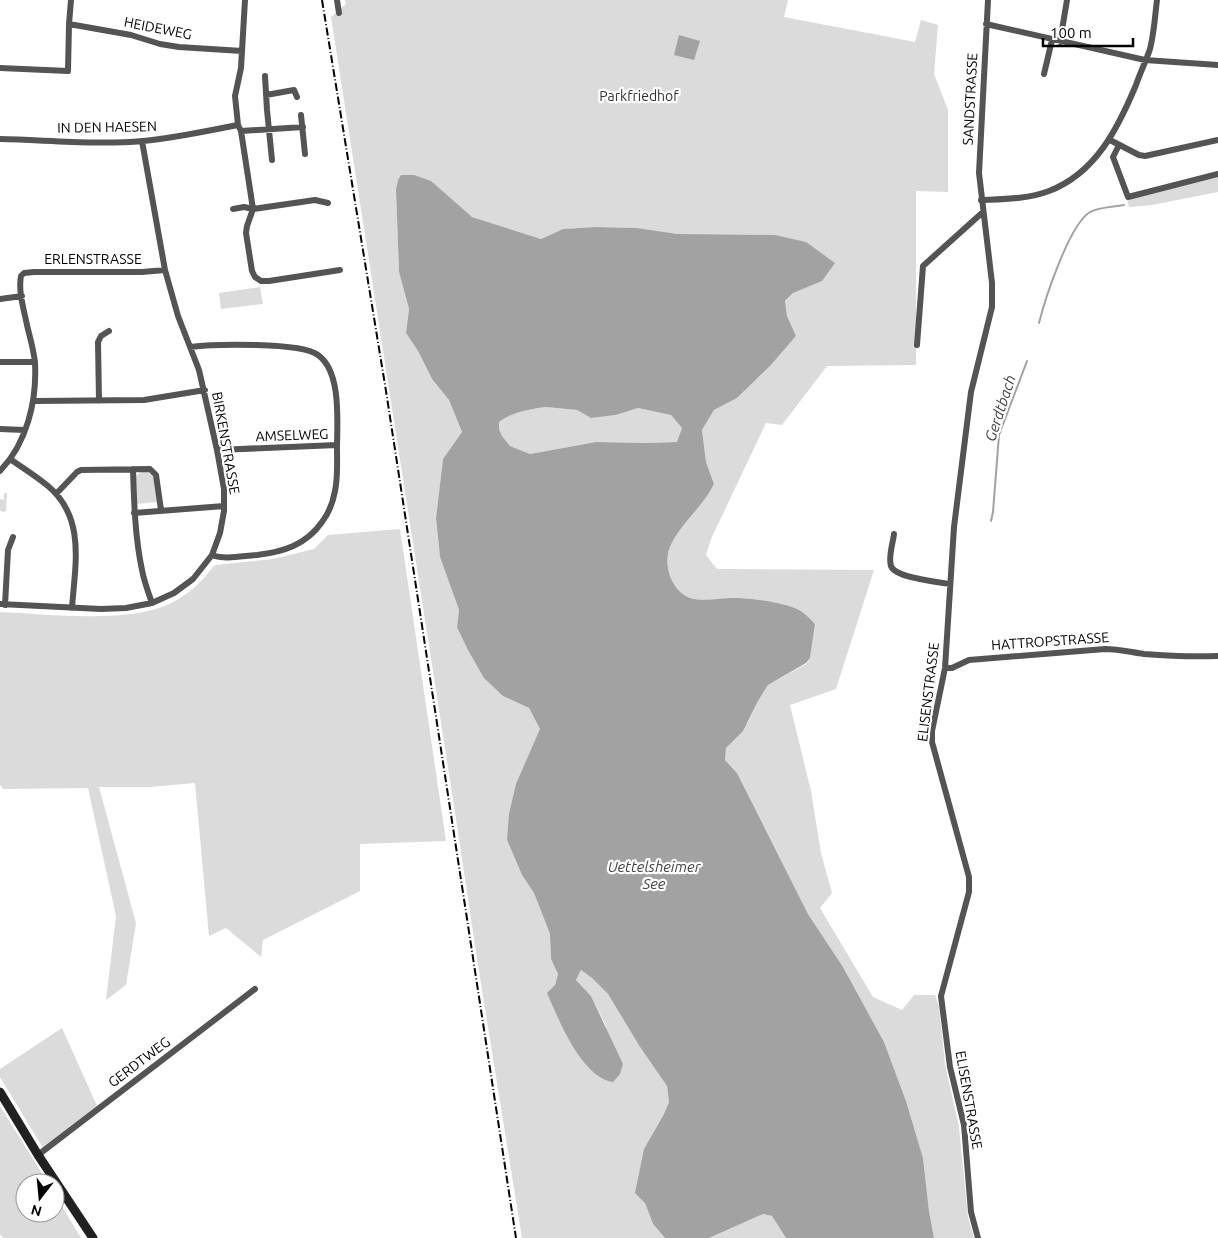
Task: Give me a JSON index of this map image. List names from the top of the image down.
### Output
{
  "streets": {
    "street": [
      "HEIDEWEG",
      "SANDSTRASSE",
      "IN DEN HAESEN",
      "ERLENSTRASSE",
      "AMSELWEG",
      "BIRKENSTRASSE",
      "HATTROPSTRASSE",
      "ELISENSTRASSE",
      "GERDTWEG"
    ]
  },
  "crossings": [
    ["SANDSTRASSE", "ELISENSTRASSE"],
    ["IN DEN HAESEN", "BIRKENSTRASSE"],
    ["ERLENSTRASSE", "BIRKENSTRASSE"],
    ["AMSELWEG", "BIRKENSTRASSE"],
    ["HATTROPSTRASSE", "ELISENSTRASSE"]
  ],
  "water": ["Gerdtbach", "Uettelsheimer See"],
  "parks": ["Parkfriedhof"],
  "scale_bar": "100 m",
  "north": "bottom"
}
